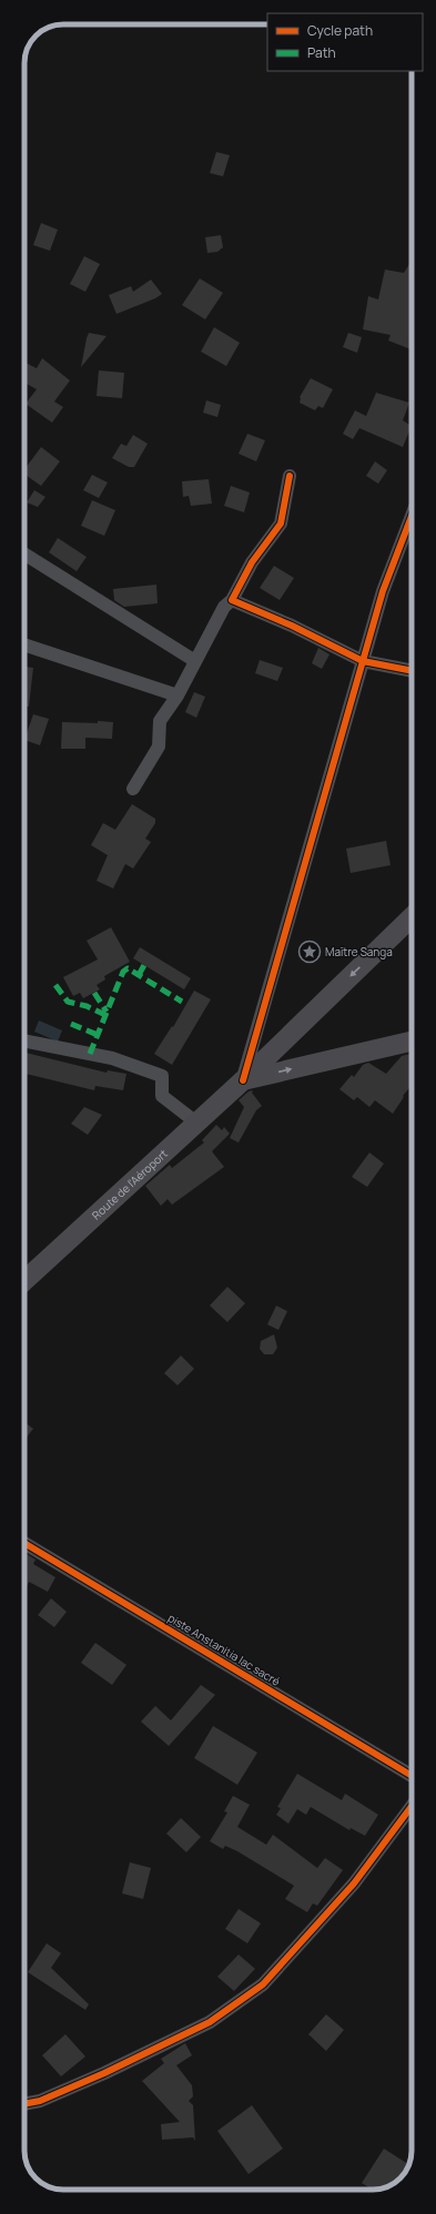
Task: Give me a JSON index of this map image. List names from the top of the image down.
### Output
{
  "streets": {
    "main road": ["Route de l'Aéroport"],
    "street": ["piste Anstanitia lac sacré"]
  },
  "places": {
    "place": ["Maître Sanga"]
  },
  "legend": ["Cycle path", "Path"]
}
